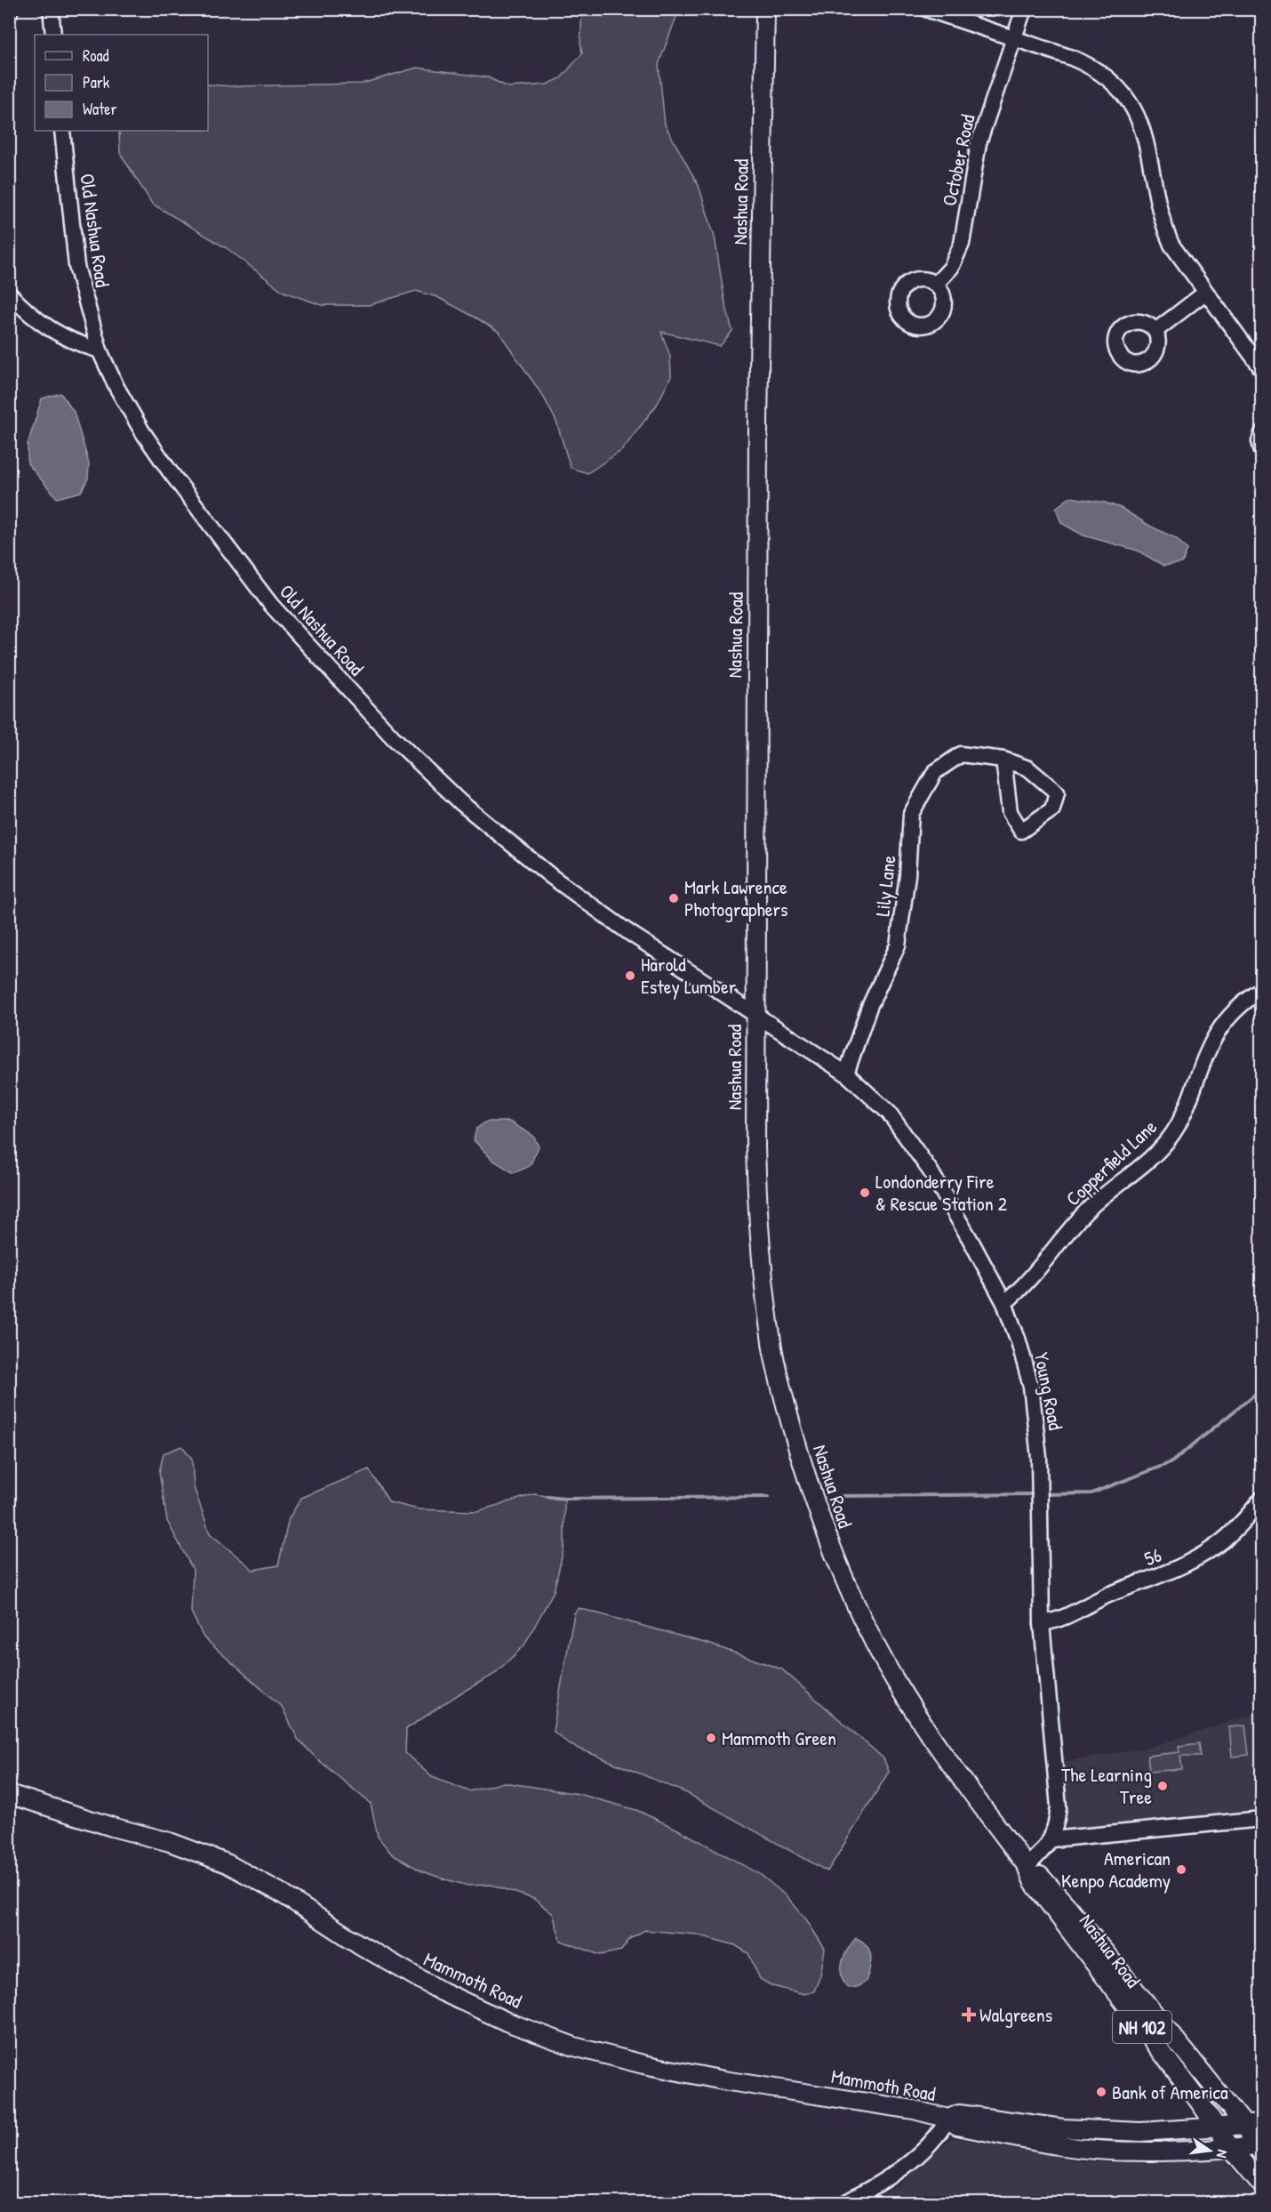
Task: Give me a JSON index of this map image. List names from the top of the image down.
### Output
{
  "streets": {
    "main road": ["Nashua Road", "Mammoth Road", "NH 102"],
    "street": [
      "October Road",
      "Old Nashua Road",
      "Lily Lane",
      "Copperfield Lane",
      "Young Road",
      "56"
    ]
  },
  "crossings": [
    ["Nashua Road", "Old Nashua Road"],
    ["Nashua Road", "Young Road"],
    ["Nashua Road", "Mammoth Road"],
    ["Old Nashua Road", "Young Road"],
    ["Lily Lane", "Young Road"],
    ["Copperfield Lane", "Young Road"],
    ["Young Road", "56"]
  ],
  "places": {
    "other": [
      "Mark Lawrence Photographers",
      "Harold Estey Lumber",
      "Londonderry Fire & Rescue Station 2",
      "Mammoth Green",
      "The Learning Tree",
      "American Kenpo Academy",
      "Bank of America"
    ],
    "health": ["Walgreens"]
  },
  "legend": ["Road", "Park", "Water"],
  "north": "right"
}
